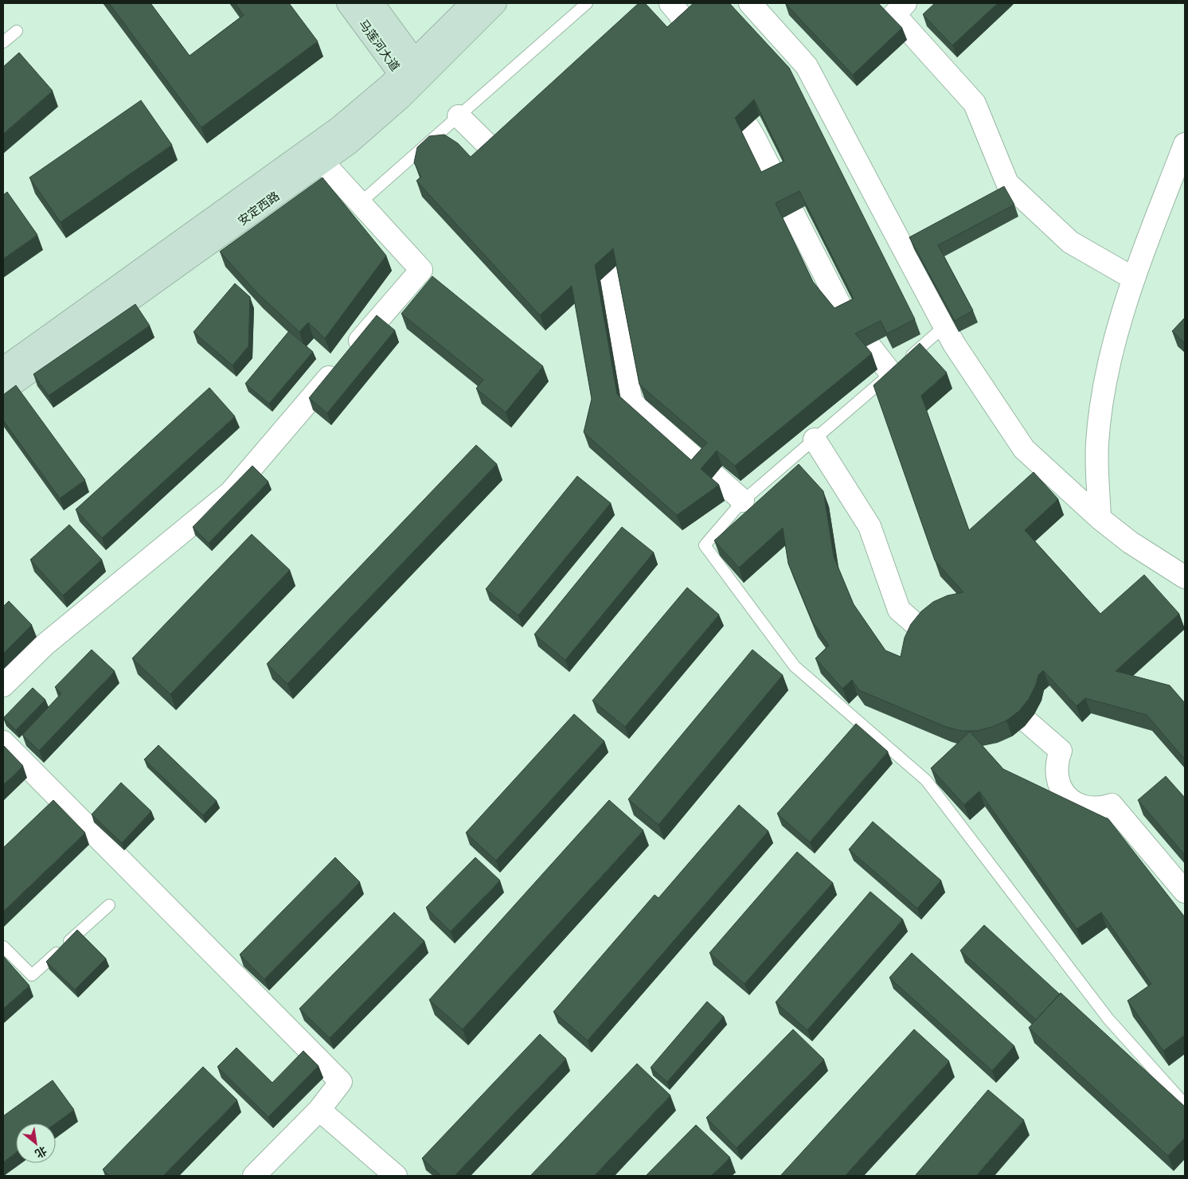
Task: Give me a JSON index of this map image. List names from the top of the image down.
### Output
{
  "streets": {
    "street": ["马莲河大道", "安定西路"]
  },
  "crossings": [
    ["马莲河大道", "安定西路"]
  ],
  "north": "bottom right"
}
